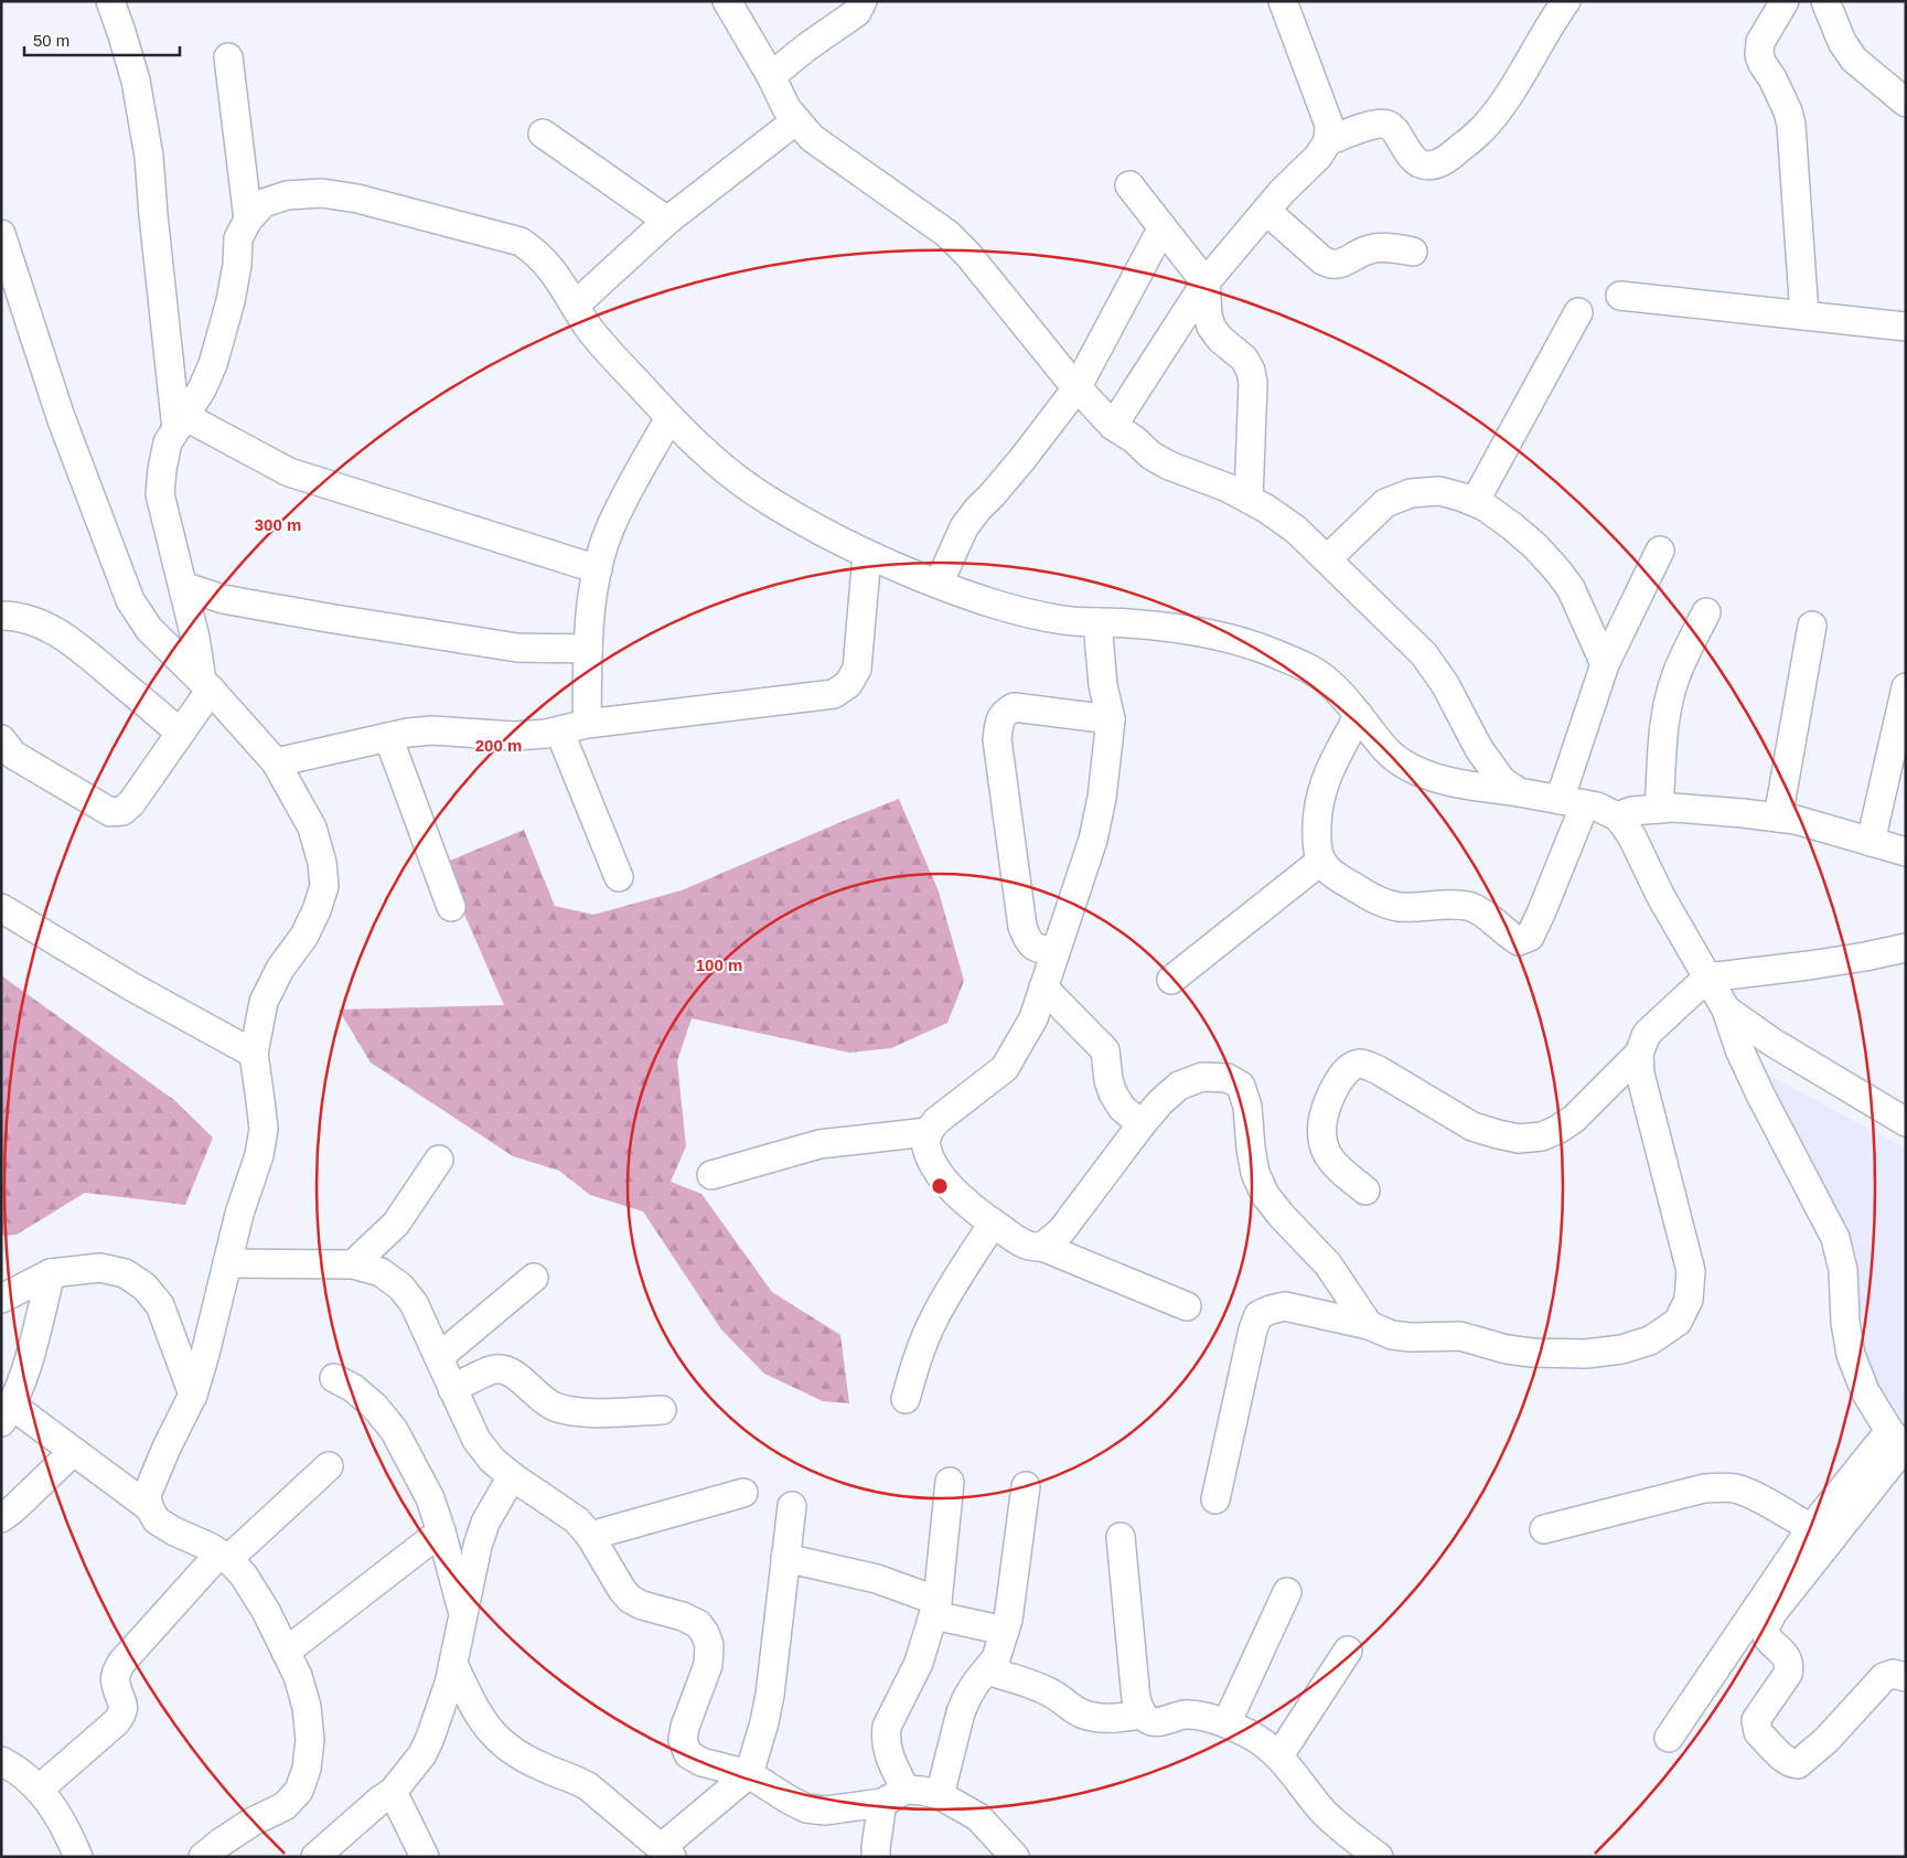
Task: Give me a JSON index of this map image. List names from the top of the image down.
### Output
{
  "scale_bar": "50 m",
  "rings": ["300 m", "200 m", "100 m"]
}
